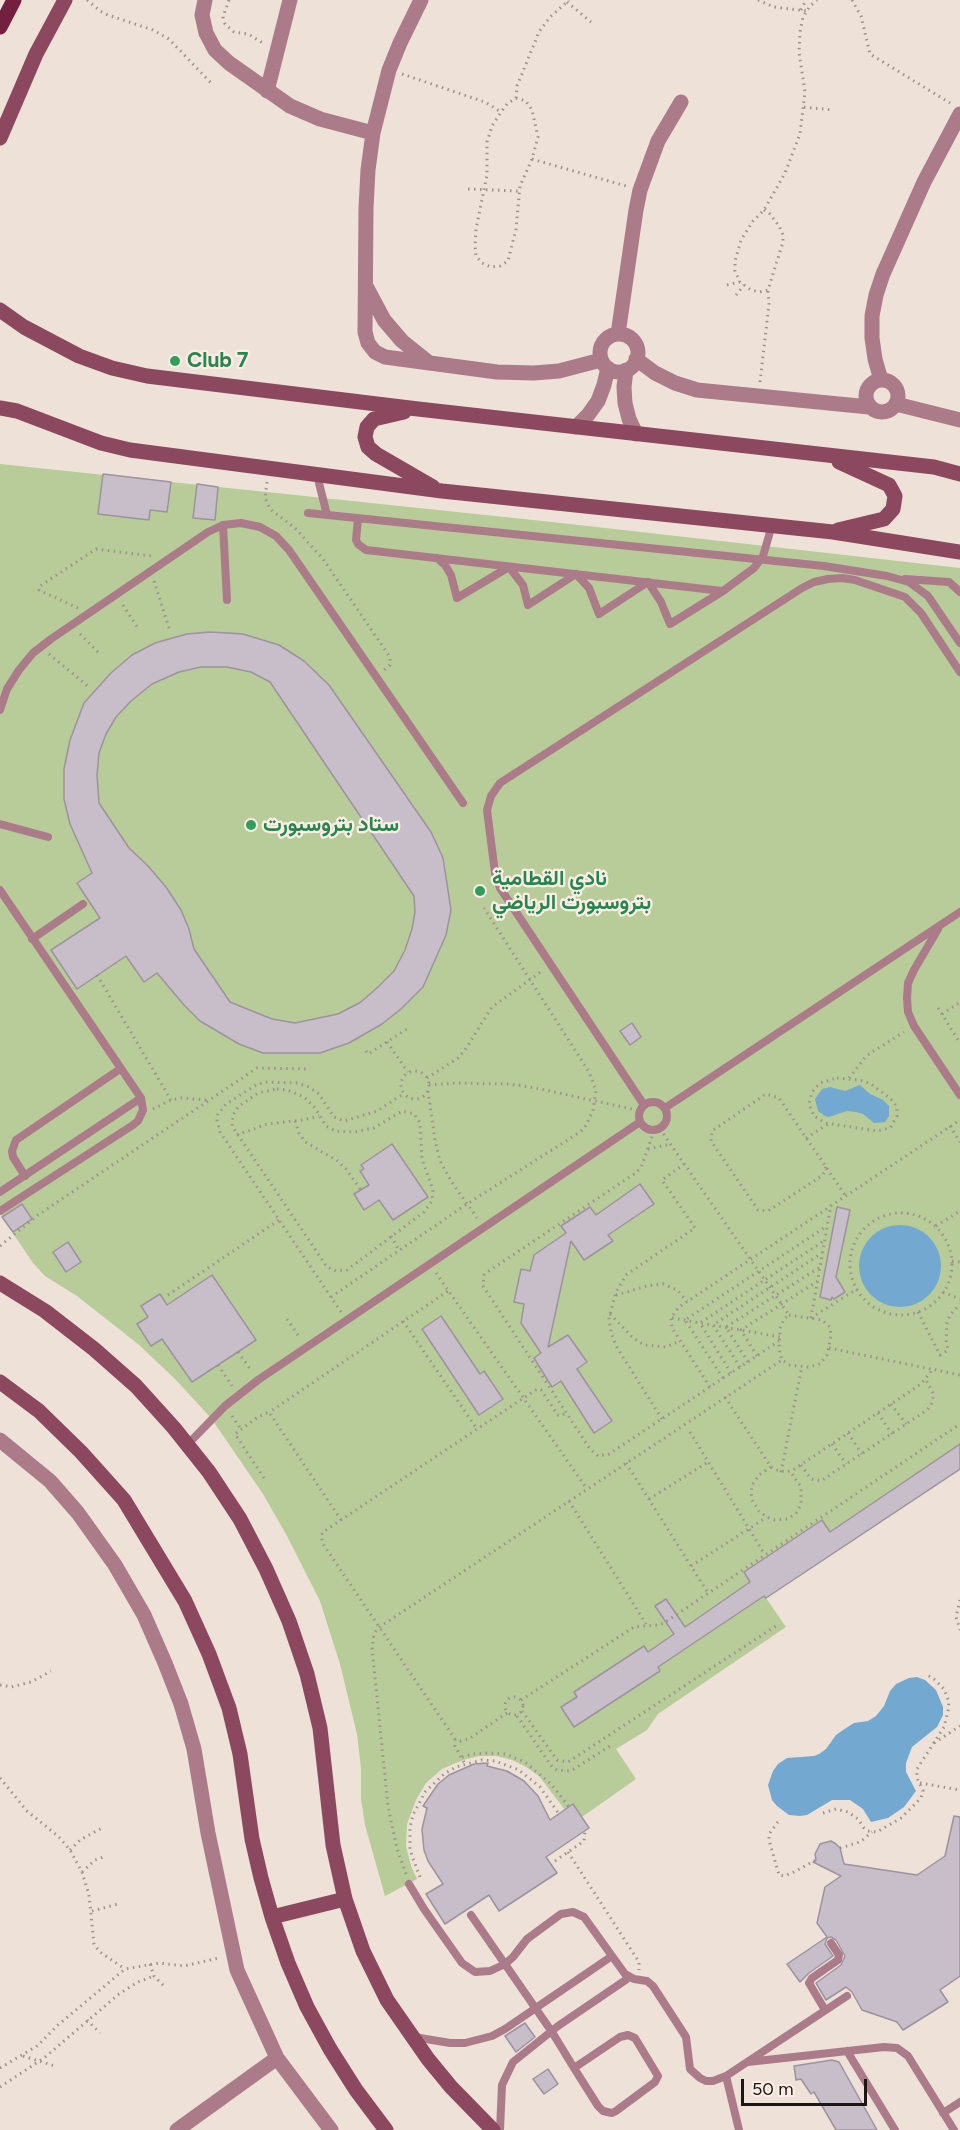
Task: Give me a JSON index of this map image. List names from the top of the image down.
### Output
{
  "places": ["Club 7", "ستاد بتروسبورت", "نادي القطامية بتروسبورت الرياضي"],
  "scale_bar": "50 m"
}
